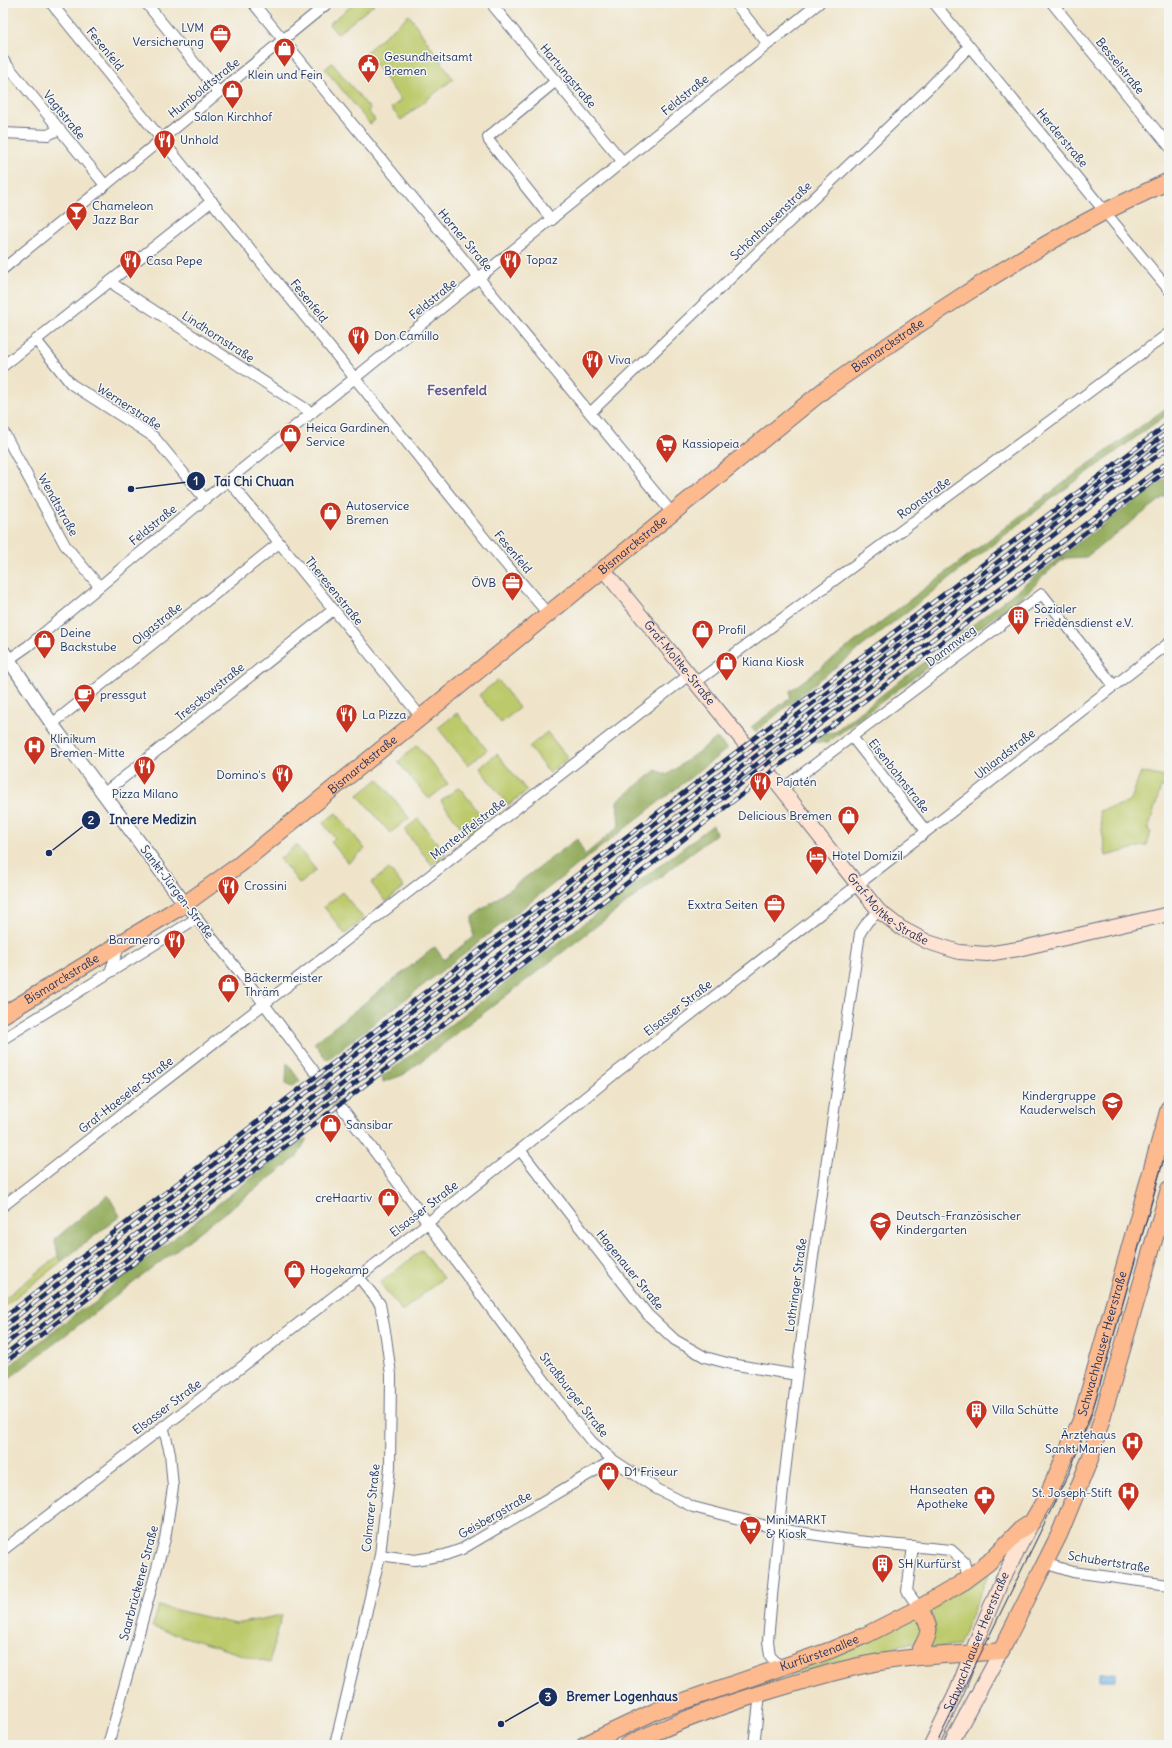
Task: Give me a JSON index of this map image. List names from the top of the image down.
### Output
{
  "streets": {
    "main road": [
      "Bismarckstraße",
      "Graf-Moltke-Straße",
      "Schwachhauser Heerstraße",
      "Kurfürstenallee"
    ],
    "street": [
      "Fesenfeld",
      "Besselstraße",
      "Hartungstraße",
      "Humboldtstraße",
      "Feldstraße",
      "Vagtstraße",
      "Herderstraße",
      "Schönhausenstraße",
      "Horner Straße",
      "Lindhornstraße",
      "Wernerstraße",
      "Roonstraße",
      "Wendtstraße",
      "Theresenstraße",
      "Olgastraße",
      "Dammweg",
      "Tresckowstraße",
      "Uhlandstraße",
      "Eisenbahnstraße",
      "Manteuffelstraße",
      "Sankt-Jürgen-Straße",
      "Elsasser Straße",
      "Graf-Haeseler-Straße",
      "Hagenauer Straße",
      "Lothringer Straße",
      "Straßburger Straße",
      "Colmarer Straße",
      "Geisbergstraße",
      "Schubertstraße",
      "Saarbrückener Straße"
    ]
  },
  "crossings": [
    ["Fesenfeld", "Humboldtstraße"],
    ["Fesenfeld", "Feldstraße"],
    ["Fesenfeld", "Bismarckstraße"],
    ["Hartungstraße", "Feldstraße"],
    ["Humboldtstraße", "Vagtstraße"],
    ["Humboldtstraße", "Horner Straße"],
    ["Feldstraße", "Horner Straße"],
    ["Feldstraße", "Lindhornstraße"],
    ["Feldstraße", "Wernerstraße"],
    ["Feldstraße", "Wendtstraße"],
    ["Feldstraße", "Theresenstraße"],
    ["Feldstraße", "Sankt-Jürgen-Straße"],
    ["Herderstraße", "Schönhausenstraße"],
    ["Herderstraße", "Bismarckstraße"],
    ["Schönhausenstraße", "Horner Straße"],
    ["Horner Straße", "Bismarckstraße"],
    ["Bismarckstraße", "Theresenstraße"],
    ["Bismarckstraße", "Graf-Moltke-Straße"],
    ["Bismarckstraße", "Sankt-Jürgen-Straße"],
    ["Roonstraße", "Graf-Moltke-Straße"],
    ["Roonstraße", "Manteuffelstraße"],
    ["Theresenstraße", "Olgastraße"],
    ["Theresenstraße", "Tresckowstraße"],
    ["Olgastraße", "Sankt-Jürgen-Straße"],
    ["Dammweg", "Graf-Moltke-Straße"],
    ["Dammweg", "Uhlandstraße"],
    ["Dammweg", "Eisenbahnstraße"],
    ["Graf-Moltke-Straße", "Uhlandstraße"],
    ["Graf-Moltke-Straße", "Manteuffelstraße"],
    ["Graf-Moltke-Straße", "Elsasser Straße"],
    ["Graf-Moltke-Straße", "Lothringer Straße"],
    ["Tresckowstraße", "Sankt-Jürgen-Straße"],
    ["Uhlandstraße", "Eisenbahnstraße"],
    ["Uhlandstraße", "Elsasser Straße"],
    ["Manteuffelstraße", "Sankt-Jürgen-Straße"],
    ["Manteuffelstraße", "Graf-Haeseler-Straße"],
    ["Sankt-Jürgen-Straße", "Graf-Haeseler-Straße"],
    ["Elsasser Straße", "Hagenauer Straße"],
    ["Elsasser Straße", "Straßburger Straße"],
    ["Elsasser Straße", "Colmarer Straße"],
    ["Elsasser Straße", "Saarbrückener Straße"],
    ["Hagenauer Straße", "Lothringer Straße"],
    ["Lothringer Straße", "Straßburger Straße"],
    ["Lothringer Straße", "Kurfürstenallee"],
    ["Schwachhauser Heerstraße", "Schubertstraße"],
    ["Schwachhauser Heerstraße", "Kurfürstenallee"],
    ["Straßburger Straße", "Geisbergstraße"],
    ["Straßburger Straße", "Kurfürstenallee"],
    ["Colmarer Straße", "Geisbergstraße"]
  ],
  "districts": ["Fesenfeld"],
  "places": {
    "office": ["LVM Versicherung", "ÖVB", "Exxtra Seiten"],
    "shop": [
      "Klein und Fein",
      "Salon Kirchhof",
      "Heica Gardinen Service",
      "Autoservice Bremen",
      "Profil",
      "Deine Backstube",
      "Kiana Kiosk",
      "Delicious Bremen",
      "Bäckermeister Thräm",
      "Sansibar",
      "creHaartiv",
      "Hogekamp",
      "D1 Friseur"
    ],
    "public building": ["Gesundheitsamt Bremen"],
    "restaurant": [
      "Unhold",
      "Topaz",
      "Casa Pepe",
      "Don Camillo",
      "Viva",
      "La Pizza",
      "Pizza Milano",
      "Domino's",
      "Pajatén",
      "Crossini",
      "Baranero"
    ],
    "bar": ["Chameleon Jazz Bar"],
    "supermarket": ["Kassiopeia", "MiniMARKT & Kiosk"],
    "other": ["Tai Chi Chuan", "Innere Medizin", "Bremer Logenhaus"],
    "building": ["Sozialer Friedensdienst e.V.", "Villa Schütte", "SH Kurfürst"],
    "cafe": ["pressgut"],
    "hospital": ["Klinikum Bremen-Mitte", "Ärztehaus Sankt Marien", "St. Joseph-Stift"],
    "hotel": ["Hotel Domizil"],
    "school or university": ["Kindergruppe Kauderwelsch", "Deutsch-Französischer Kindergarten"],
    "pharmacy": ["Hanseaten Apotheke"]
  }
}
